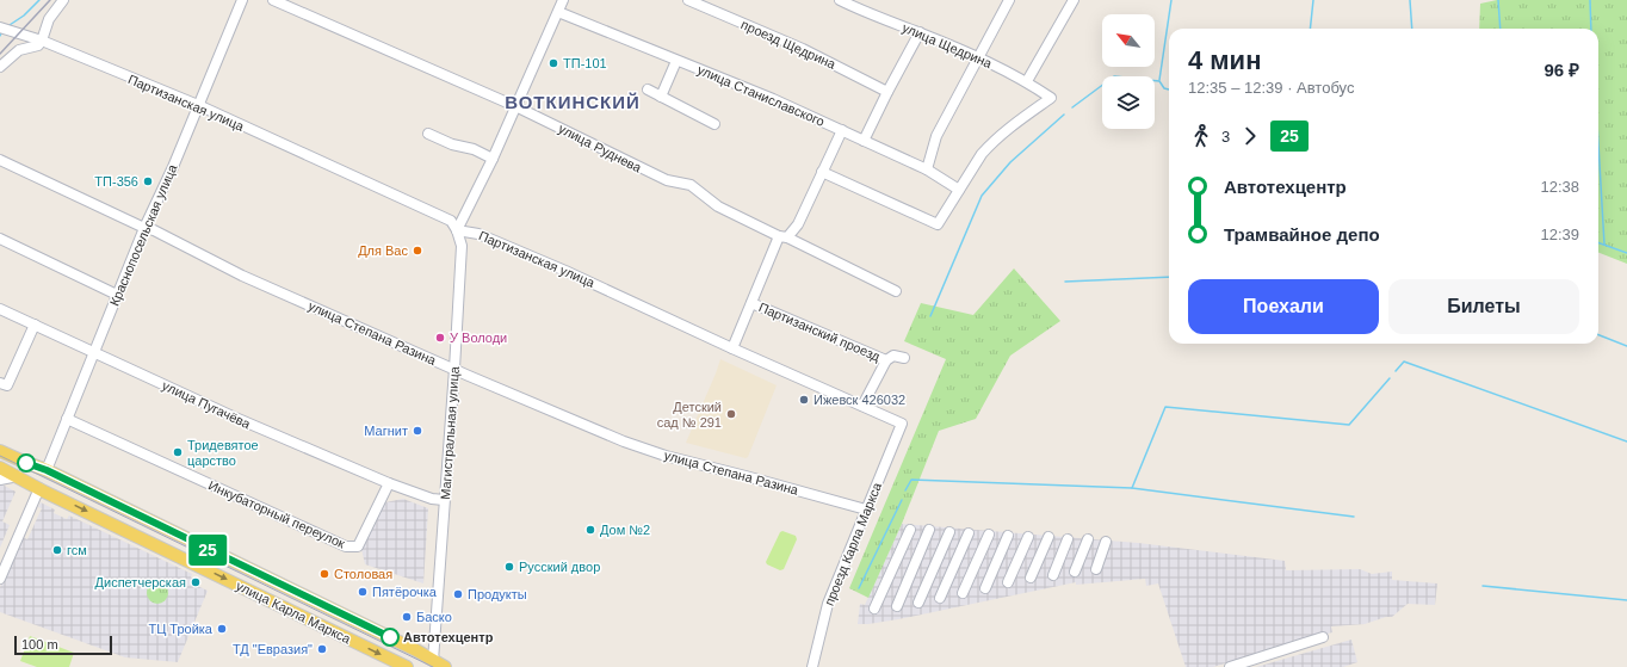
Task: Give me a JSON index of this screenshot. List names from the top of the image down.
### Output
{
  "streets": {
    "main road": ["улица Карла Маркса"],
    "street": [
      "проезд Щедрина",
      "улица Щедрина",
      "улица Станиславского",
      "Партизанская улица",
      "улица Руднева",
      "Краснопосельская улица",
      "Партизанский проезд",
      "улица Степана Разина",
      "улица Пугачёва",
      "Магистральная улица",
      "Инкубаторный переулок",
      "проезд Карла Маркса"
    ]
  },
  "crossings": [
    ["улица Щедрина", "улица Станиславского"],
    ["улица Станиславского", "Партизанский проезд"],
    ["Партизанская улица", "Краснопосельская улица"],
    ["Партизанская улица", "Партизанский проезд"],
    ["Партизанская улица", "Магистральная улица"],
    ["Партизанская улица", "проезд Карла Маркса"],
    ["улица Руднева", "Партизанский проезд"],
    ["Краснопосельская улица", "улица Степана Разина"],
    ["Краснопосельская улица", "улица Пугачёва"],
    ["Краснопосельская улица", "Инкубаторный переулок"],
    ["Краснопосельская улица", "улица Карла Маркса"],
    ["улица Степана Разина", "Магистральная улица"],
    ["улица Степана Разина", "проезд Карла Маркса"],
    ["улица Пугачёва", "Магистральная улица"],
    ["улица Пугачёва", "Инкубаторный переулок"],
    ["Магистральная улица", "улица Карла Маркса"]
  ],
  "districts": ["ВОТКИНСКИЙ"],
  "places": [
    "ТП-101",
    "ТП-356",
    "Для Вас",
    "У Володи",
    "Ижевск 426032",
    "Детский сад № 291",
    "Магнит",
    "Тридевятое царство",
    "Дом №2",
    "гсм",
    "Русский двор",
    "Столовая",
    "Диспетчерская",
    "Пятёрочка",
    "Продукты",
    "Баско",
    "ТЦ Тройка",
    "Автотехцентр",
    "ТД \"Евразия\""
  ],
  "lines": ["bus line 25"],
  "scale_bar": "100 m",
  "north": "top left",
  "page": {
    "on_map": "25",
    "heading": ["4 мин", "12:35 – 12:39 · Автобус", "96 ₽"],
    "legs": ["3", "25"],
    "list": [
      {
        "name": "Автотехцентр",
        "value": "12:38"
      },
      {
        "name": "Трамвайное депо",
        "value": "12:39"
      }
    ],
    "buttons": ["Поехали", "Билеты"],
    "scale": "100 m"
  }
}
